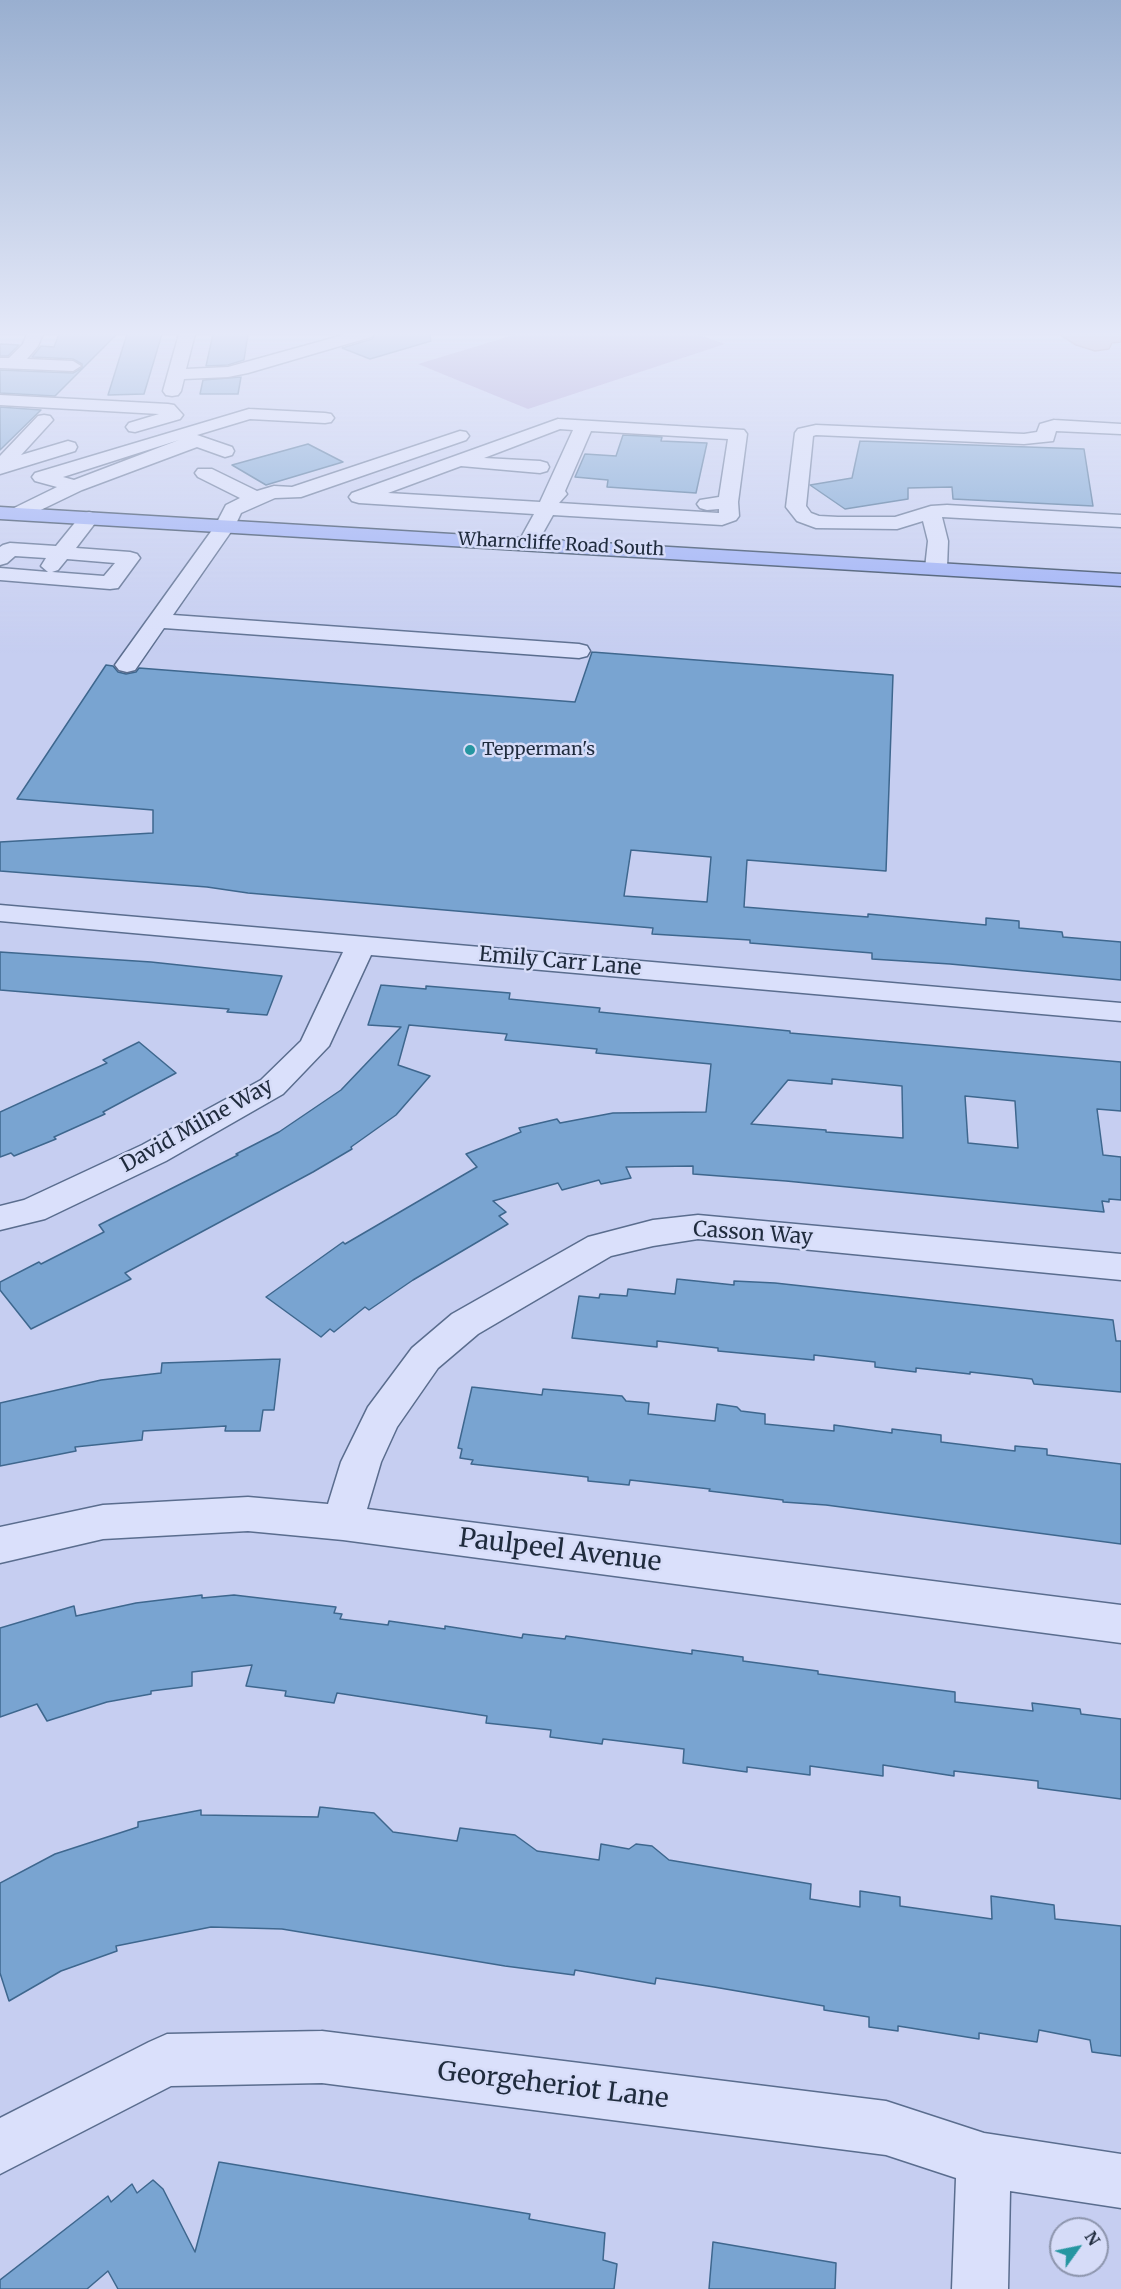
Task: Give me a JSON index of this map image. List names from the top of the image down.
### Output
{
  "streets": {
    "main road": ["Wharncliffe Road South"],
    "street": [
      "Emily Carr Lane",
      "David Milne Way",
      "Casson Way",
      "Paulpeel Avenue",
      "Georgeheriot Lane"
    ]
  },
  "crossings": [
    ["Emily Carr Lane", "David Milne Way"],
    ["Casson Way", "Paulpeel Avenue"]
  ],
  "places": ["Tepperman's"],
  "north": "top right"
}
